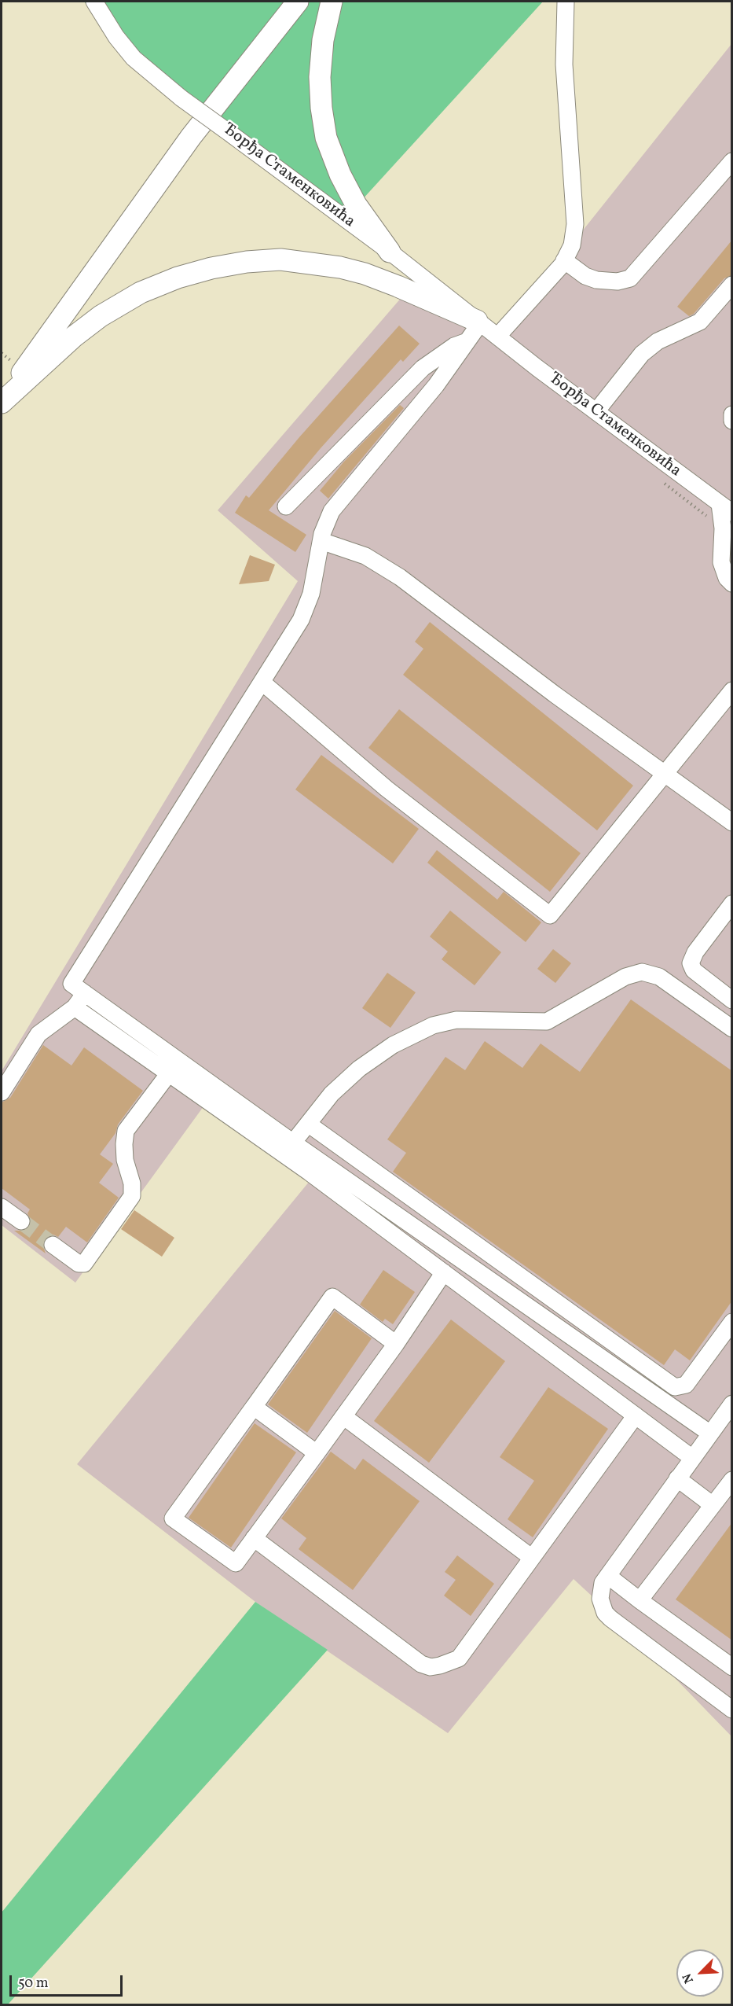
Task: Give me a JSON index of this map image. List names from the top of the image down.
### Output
{
  "streets": {
    "street": ["Ђорђа Стаменковића"]
  },
  "scale_bar": "50 m",
  "north": "bottom left"
}
